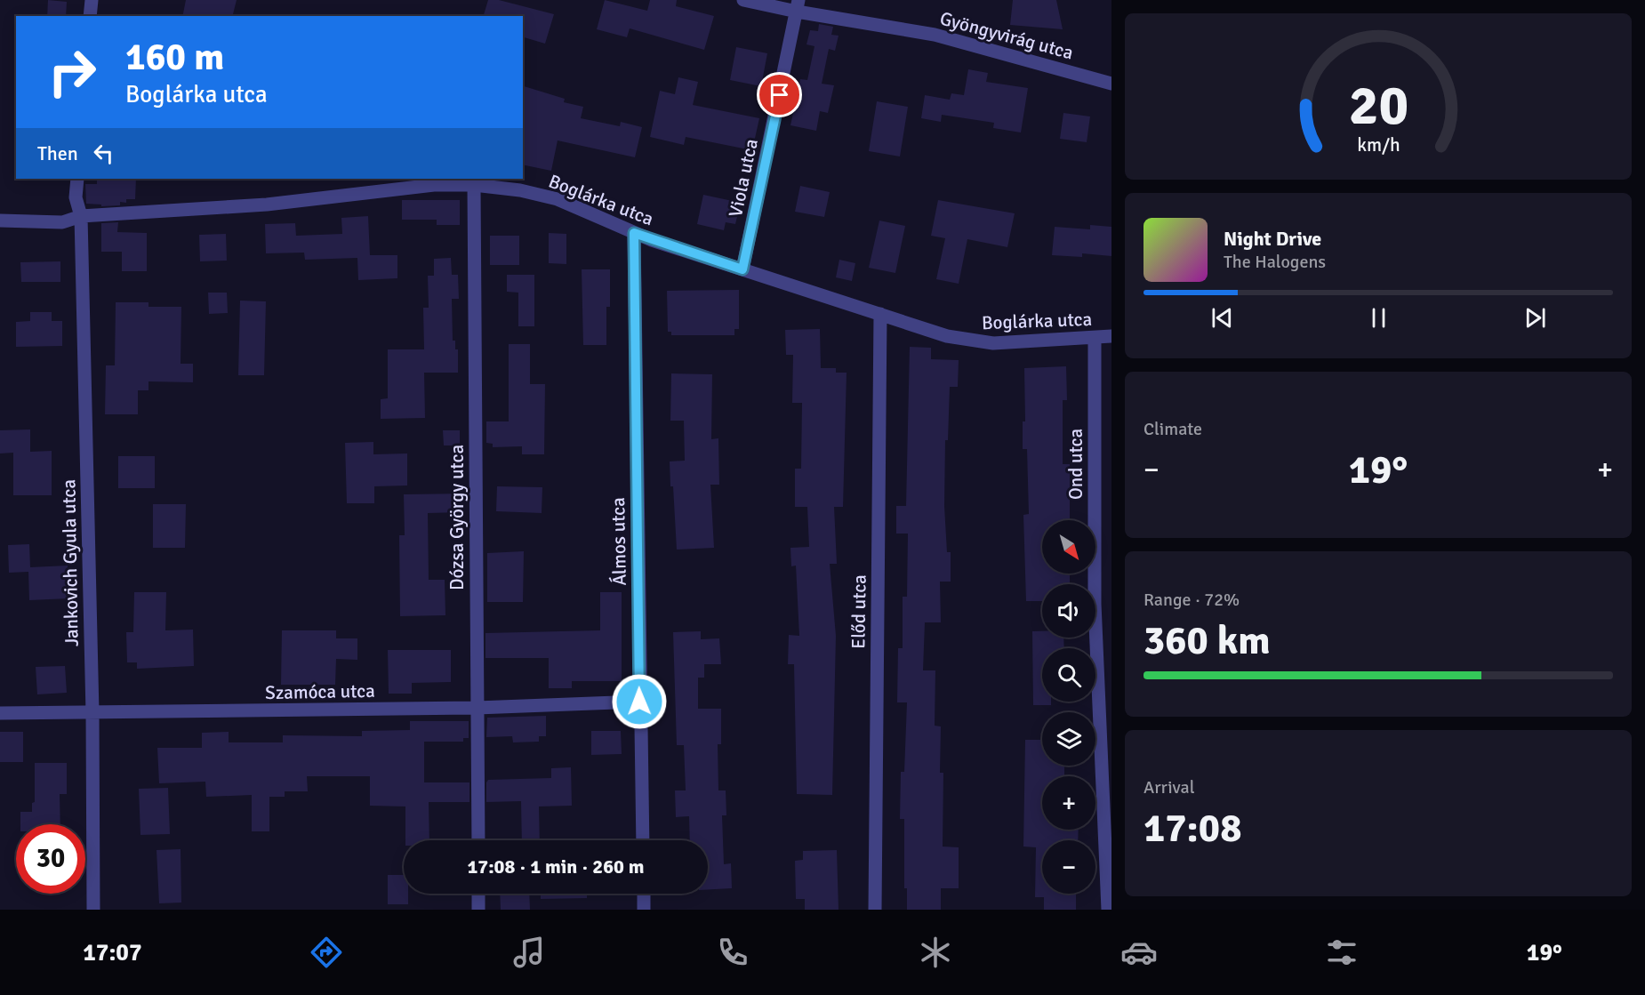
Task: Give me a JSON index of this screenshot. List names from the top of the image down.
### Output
{
  "streets": {
    "street": [
      "Gyöngyvirág utca",
      "Viola utca",
      "Boglárka utca",
      "Ond utca",
      "Dózsa György utca",
      "Álmos utca",
      "Jankovich Gyula utca",
      "Előd utca",
      "Szamóca utca"
    ]
  },
  "crossings": [
    ["Gyöngyvirág utca", "Viola utca"],
    ["Viola utca", "Boglárka utca"],
    ["Boglárka utca", "Ond utca"],
    ["Boglárka utca", "Dózsa György utca"],
    ["Boglárka utca", "Álmos utca"],
    ["Boglárka utca", "Jankovich Gyula utca"],
    ["Boglárka utca", "Előd utca"],
    ["Dózsa György utca", "Szamóca utca"],
    ["Álmos utca", "Szamóca utca"],
    ["Jankovich Gyula utca", "Szamóca utca"]
  ],
  "north": "bottom right",
  "page": {
    "turn": ["160 m", "Boglárka utca"],
    "then": "Then",
    "song": ["Night Drive", "The Halogens"],
    "tile": [
      "Climate",
      ["Range · 72%", "360 km"],
      ["Arrival", "17:08"]
    ],
    "heat": ["−", "19°", "+"],
    "map_buttons": ["+", "−"],
    "limit": "30",
    "trip": "17:08 · 1 min · 260 m",
    "tabs": ["17:07", "19°"],
    "gauge": ["20", "km/h"]
  }
}
